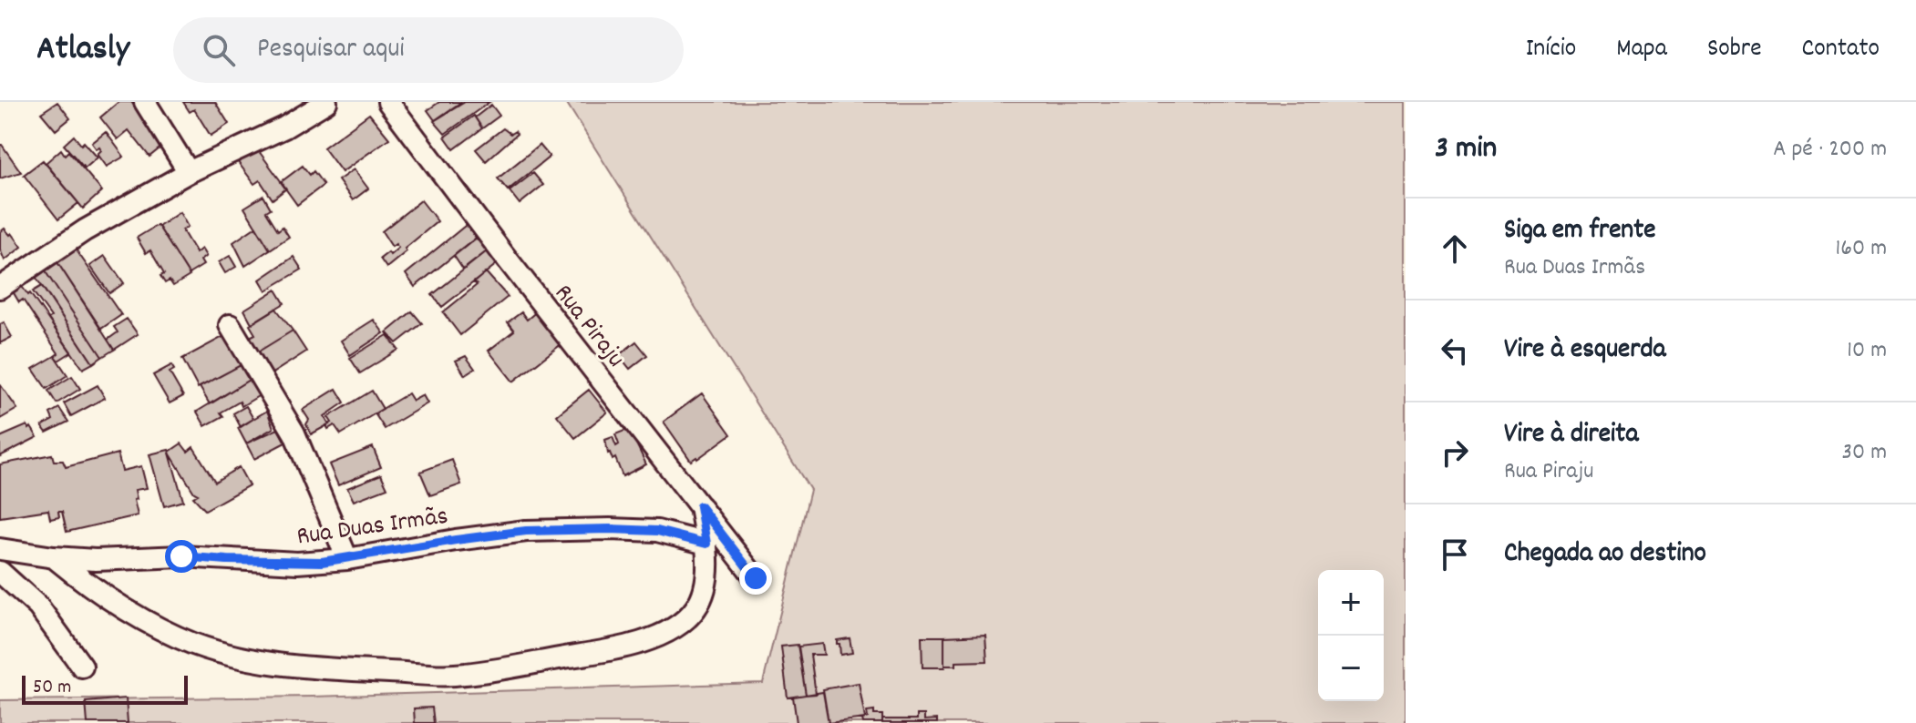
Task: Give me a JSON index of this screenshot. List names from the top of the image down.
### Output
{
  "streets": {
    "street": ["Rua Piraju", "Rua Duas Irmãs"]
  },
  "scale_bar": "50 m",
  "page": {
    "header": "Atlasly",
    "search": "Pesquisar aqui",
    "nav": [
      "Início",
      "Mapa",
      "Sobre",
      "Contato"
    ],
    "heading": ["3 min", "A pé · 200 m"],
    "list": [
      ["Siga em frente", "Rua Duas Irmãs", "160 m"],
      ["Vire à esquerda", "10 m"],
      ["Vire à direita", "Rua Piraju", "30 m"],
      "Chegada ao destino"
    ],
    "map_buttons": ["+", "−"],
    "scale": "50 m"
  }
}
